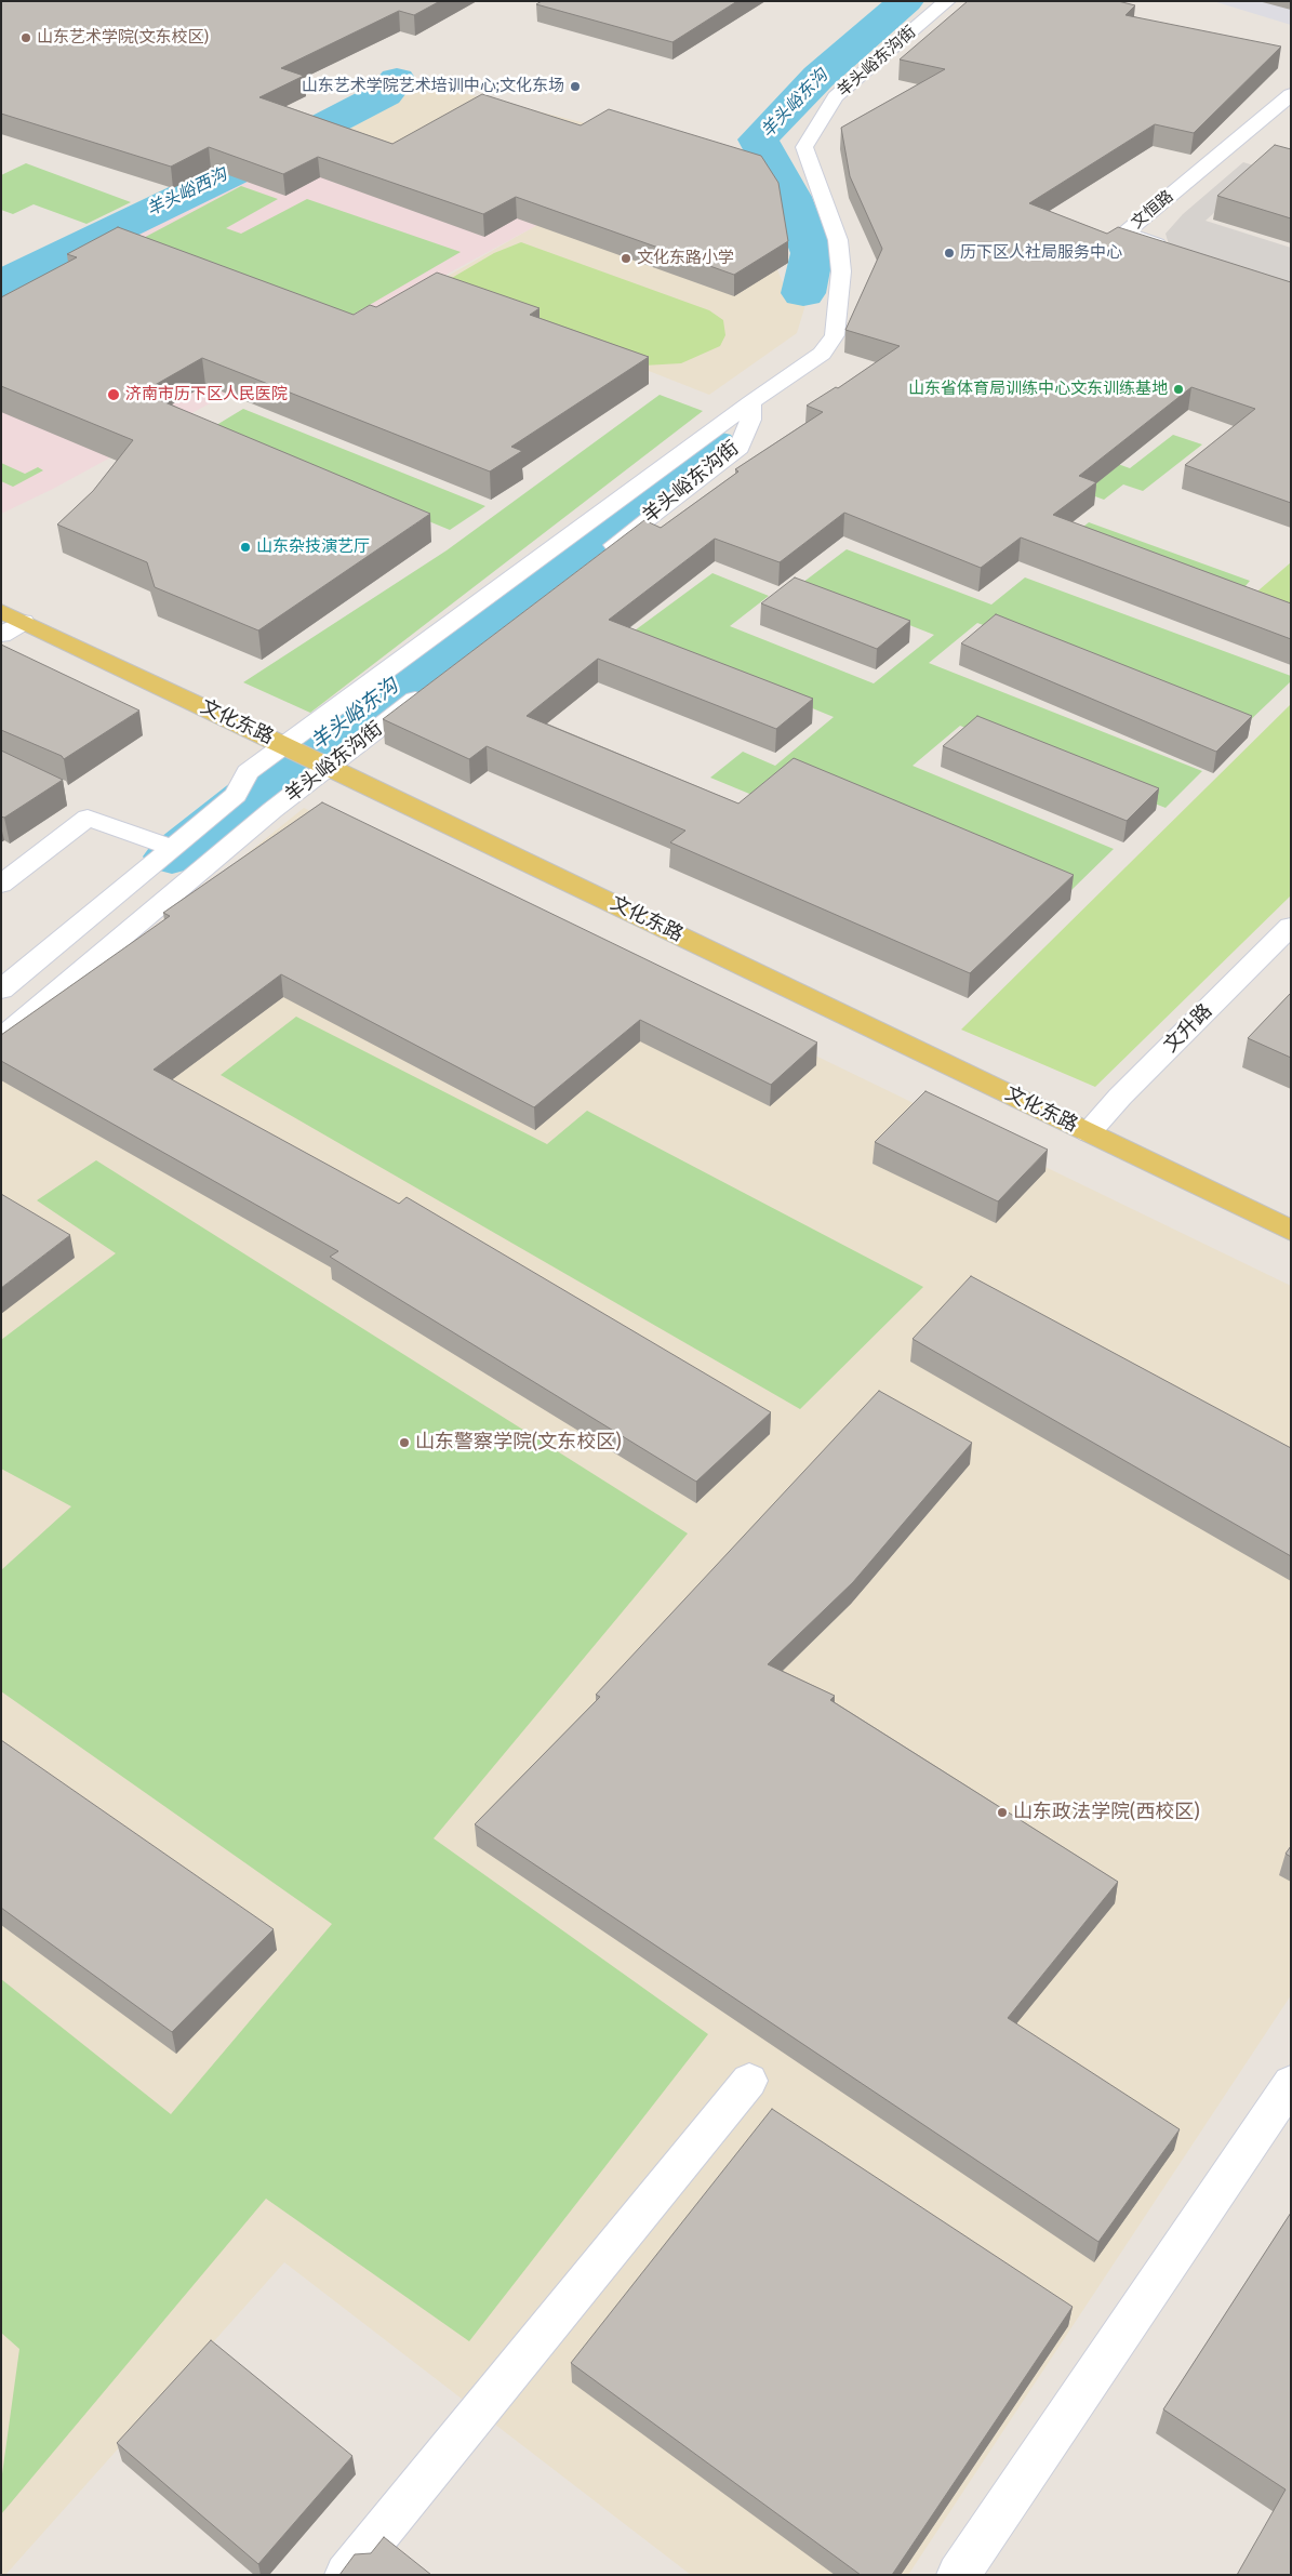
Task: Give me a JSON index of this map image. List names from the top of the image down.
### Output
{
  "streets": {
    "main road": ["文化东路"],
    "street": ["羊头峪东沟街", "文恒路", "文升路"]
  },
  "crossings": [
    ["羊头峪东沟街", "文化东路"],
    ["文化东路", "文升路"]
  ],
  "water": ["羊头峪东沟", "羊头峪西沟"],
  "places": [
    "山东艺术学院(文东校区)",
    "山东艺术学院艺术培训中心;文化东场",
    "历下区人社局服务中心",
    "文化东路小学",
    "山东省体育局训练中心文东训练基地",
    "济南市历下区人民医院",
    "山东杂技演艺厅",
    "山东警察学院(文东校区)",
    "山东政法学院(西校区)"
  ]
}
